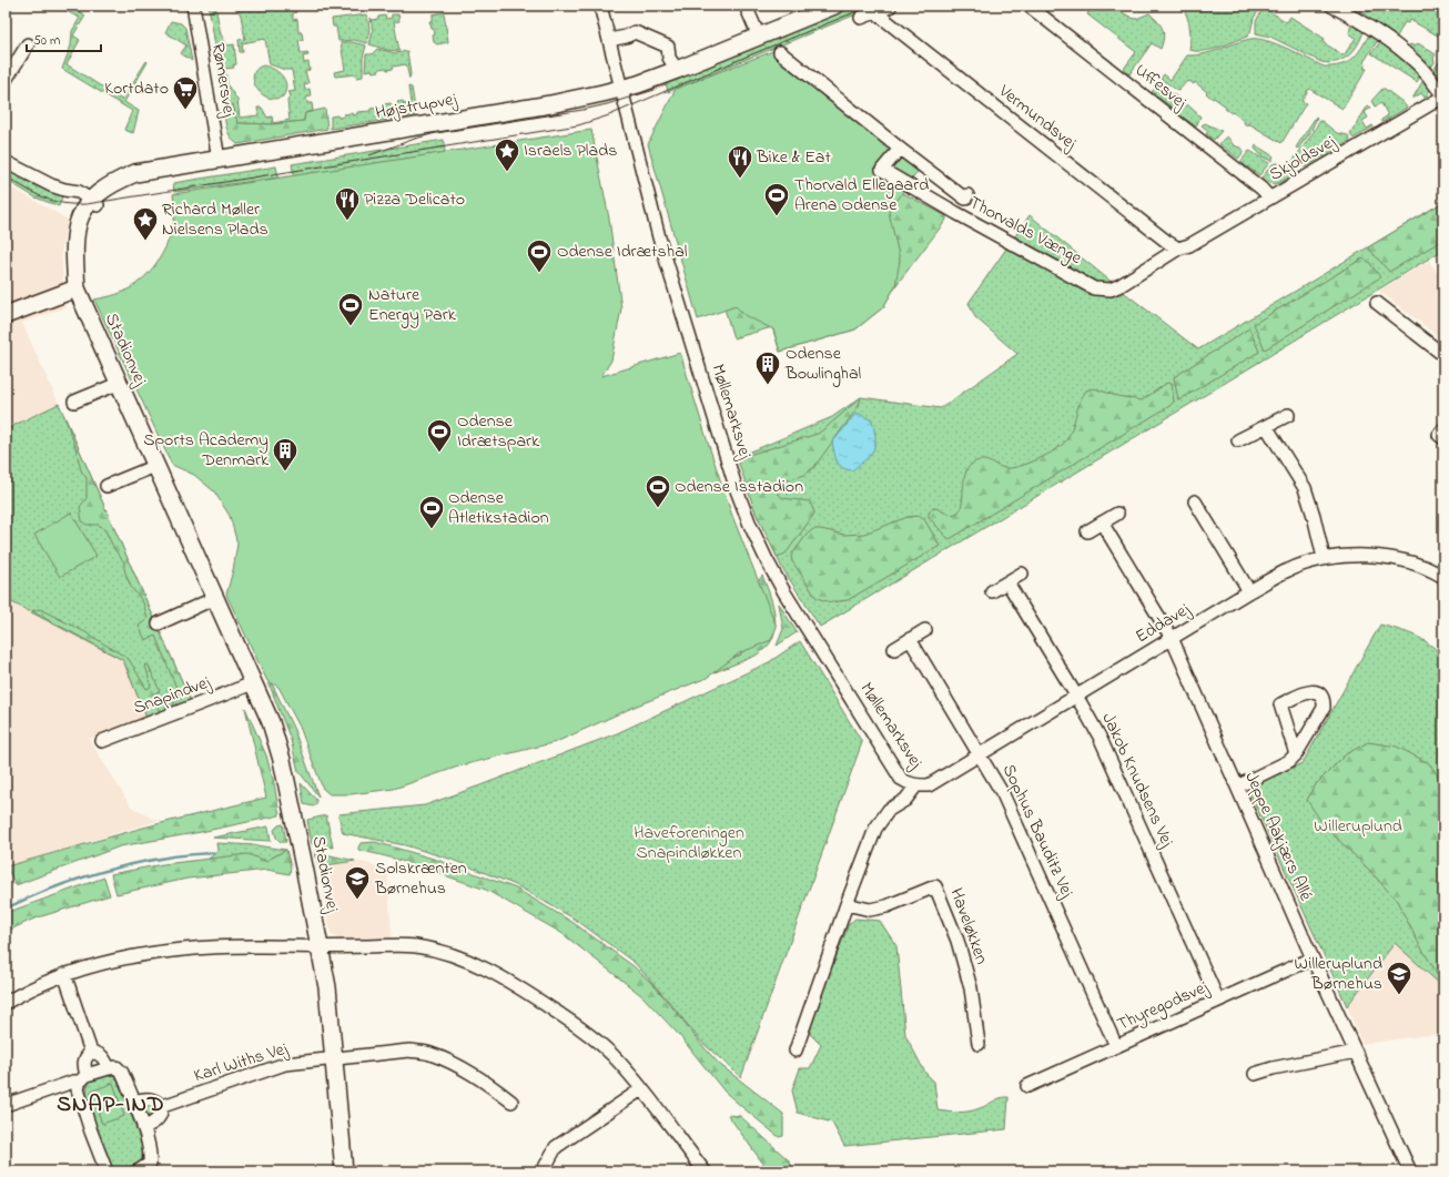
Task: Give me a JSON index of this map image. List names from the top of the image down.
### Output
{
  "streets": {
    "street": [
      "Rømersvej",
      "Uffesvej",
      "Højstrupvej",
      "Vermundsvej",
      "Skjoldsvej",
      "Thorvalds Vænge",
      "Stadionvej",
      "Møllemarksvej",
      "Eddavej",
      "Snapindvej",
      "Jakob Knudsens Vej",
      "Sophus Bauditz Vej",
      "Jeppe Aakjærs Allé",
      "Haveløkken",
      "Thyregodsvej",
      "Karl Withs Vej"
    ]
  },
  "crossings": [
    ["Rømersvej", "Højstrupvej"],
    ["Uffesvej", "Skjoldsvej"],
    ["Højstrupvej", "Stadionvej"],
    ["Højstrupvej", "Møllemarksvej"],
    ["Vermundsvej", "Skjoldsvej"],
    ["Vermundsvej", "Thorvalds Vænge"],
    ["Skjoldsvej", "Thorvalds Vænge"],
    ["Stadionvej", "Snapindvej"],
    ["Stadionvej", "Karl Withs Vej"],
    ["Møllemarksvej", "Eddavej"],
    ["Eddavej", "Jakob Knudsens Vej"],
    ["Eddavej", "Sophus Bauditz Vej"],
    ["Eddavej", "Jeppe Aakjærs Allé"],
    ["Jakob Knudsens Vej", "Thyregodsvej"],
    ["Sophus Bauditz Vej", "Thyregodsvej"],
    ["Jeppe Aakjærs Allé", "Thyregodsvej"]
  ],
  "districts": ["SNAP-IND"],
  "parks": ["Willeruplund", "Haveforeningen Snapindløkken"],
  "places": {
    "supermarket": ["Kortdato"],
    "place": ["Israels Plads", "Richard Møller Nielsens Plads"],
    "restaurant": ["Bike & Eat", "Pizza Delicato"],
    "sports": [
      "Thorvald Ellegaard Arena Odense",
      "Odense Idrætshal",
      "Nature Energy Park",
      "Odense Idrætspark",
      "Odense Isstadion",
      "Odense Atletikstadion"
    ],
    "building": ["Odense Bowlinghal", "Sports Academy Denmark"],
    "school or university": ["Solskrænten Børnehus", "Willeruplund Børnehus"]
  },
  "scale_bar": "50 m"
}
